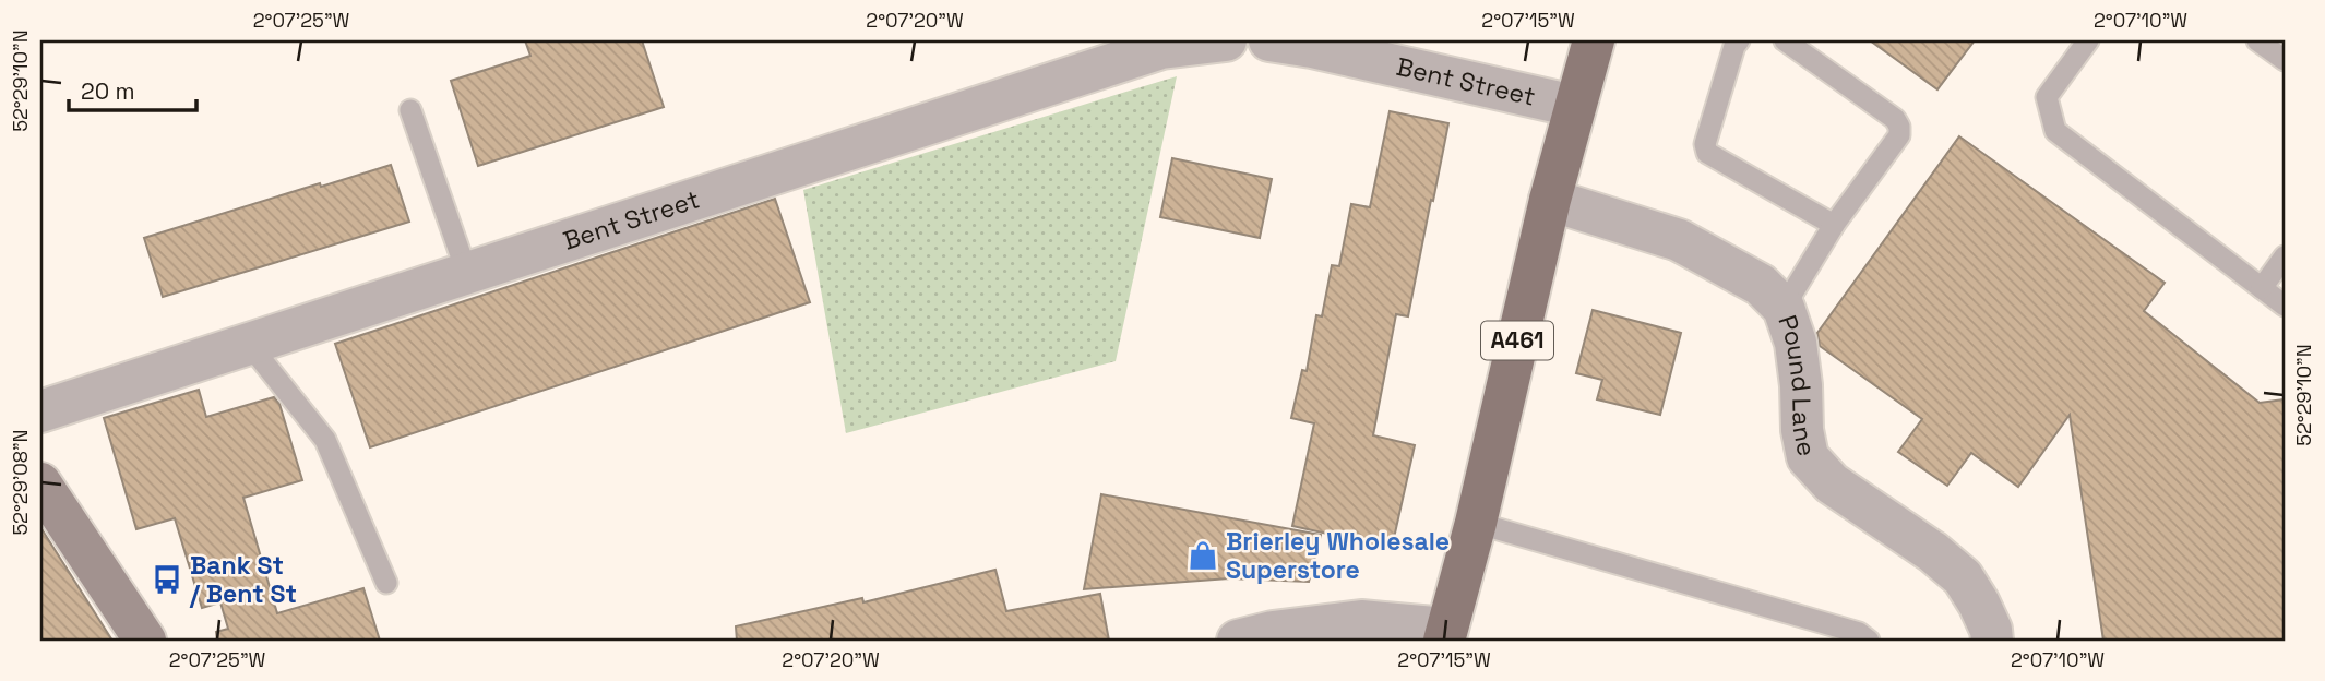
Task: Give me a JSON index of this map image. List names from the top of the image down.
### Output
{
  "streets": {
    "main road": ["A461"],
    "street": ["Bent Street", "Pound Lane"]
  },
  "crossings": [
    ["Bent Street", "A461"],
    ["A461", "Pound Lane"]
  ],
  "places": {
    "shop": ["Brierley Wholesale Superstore"],
    "bus stop": ["Bank St / Bent St"]
  },
  "scale_bar": "20 m",
  "coordinates": [
    "2°07'25\"W",
    "2°07'20\"W",
    "2°07'15\"W",
    "2°07'10\"W",
    "52°29'10\"N",
    "52°29'08\"N"
  ]
}
